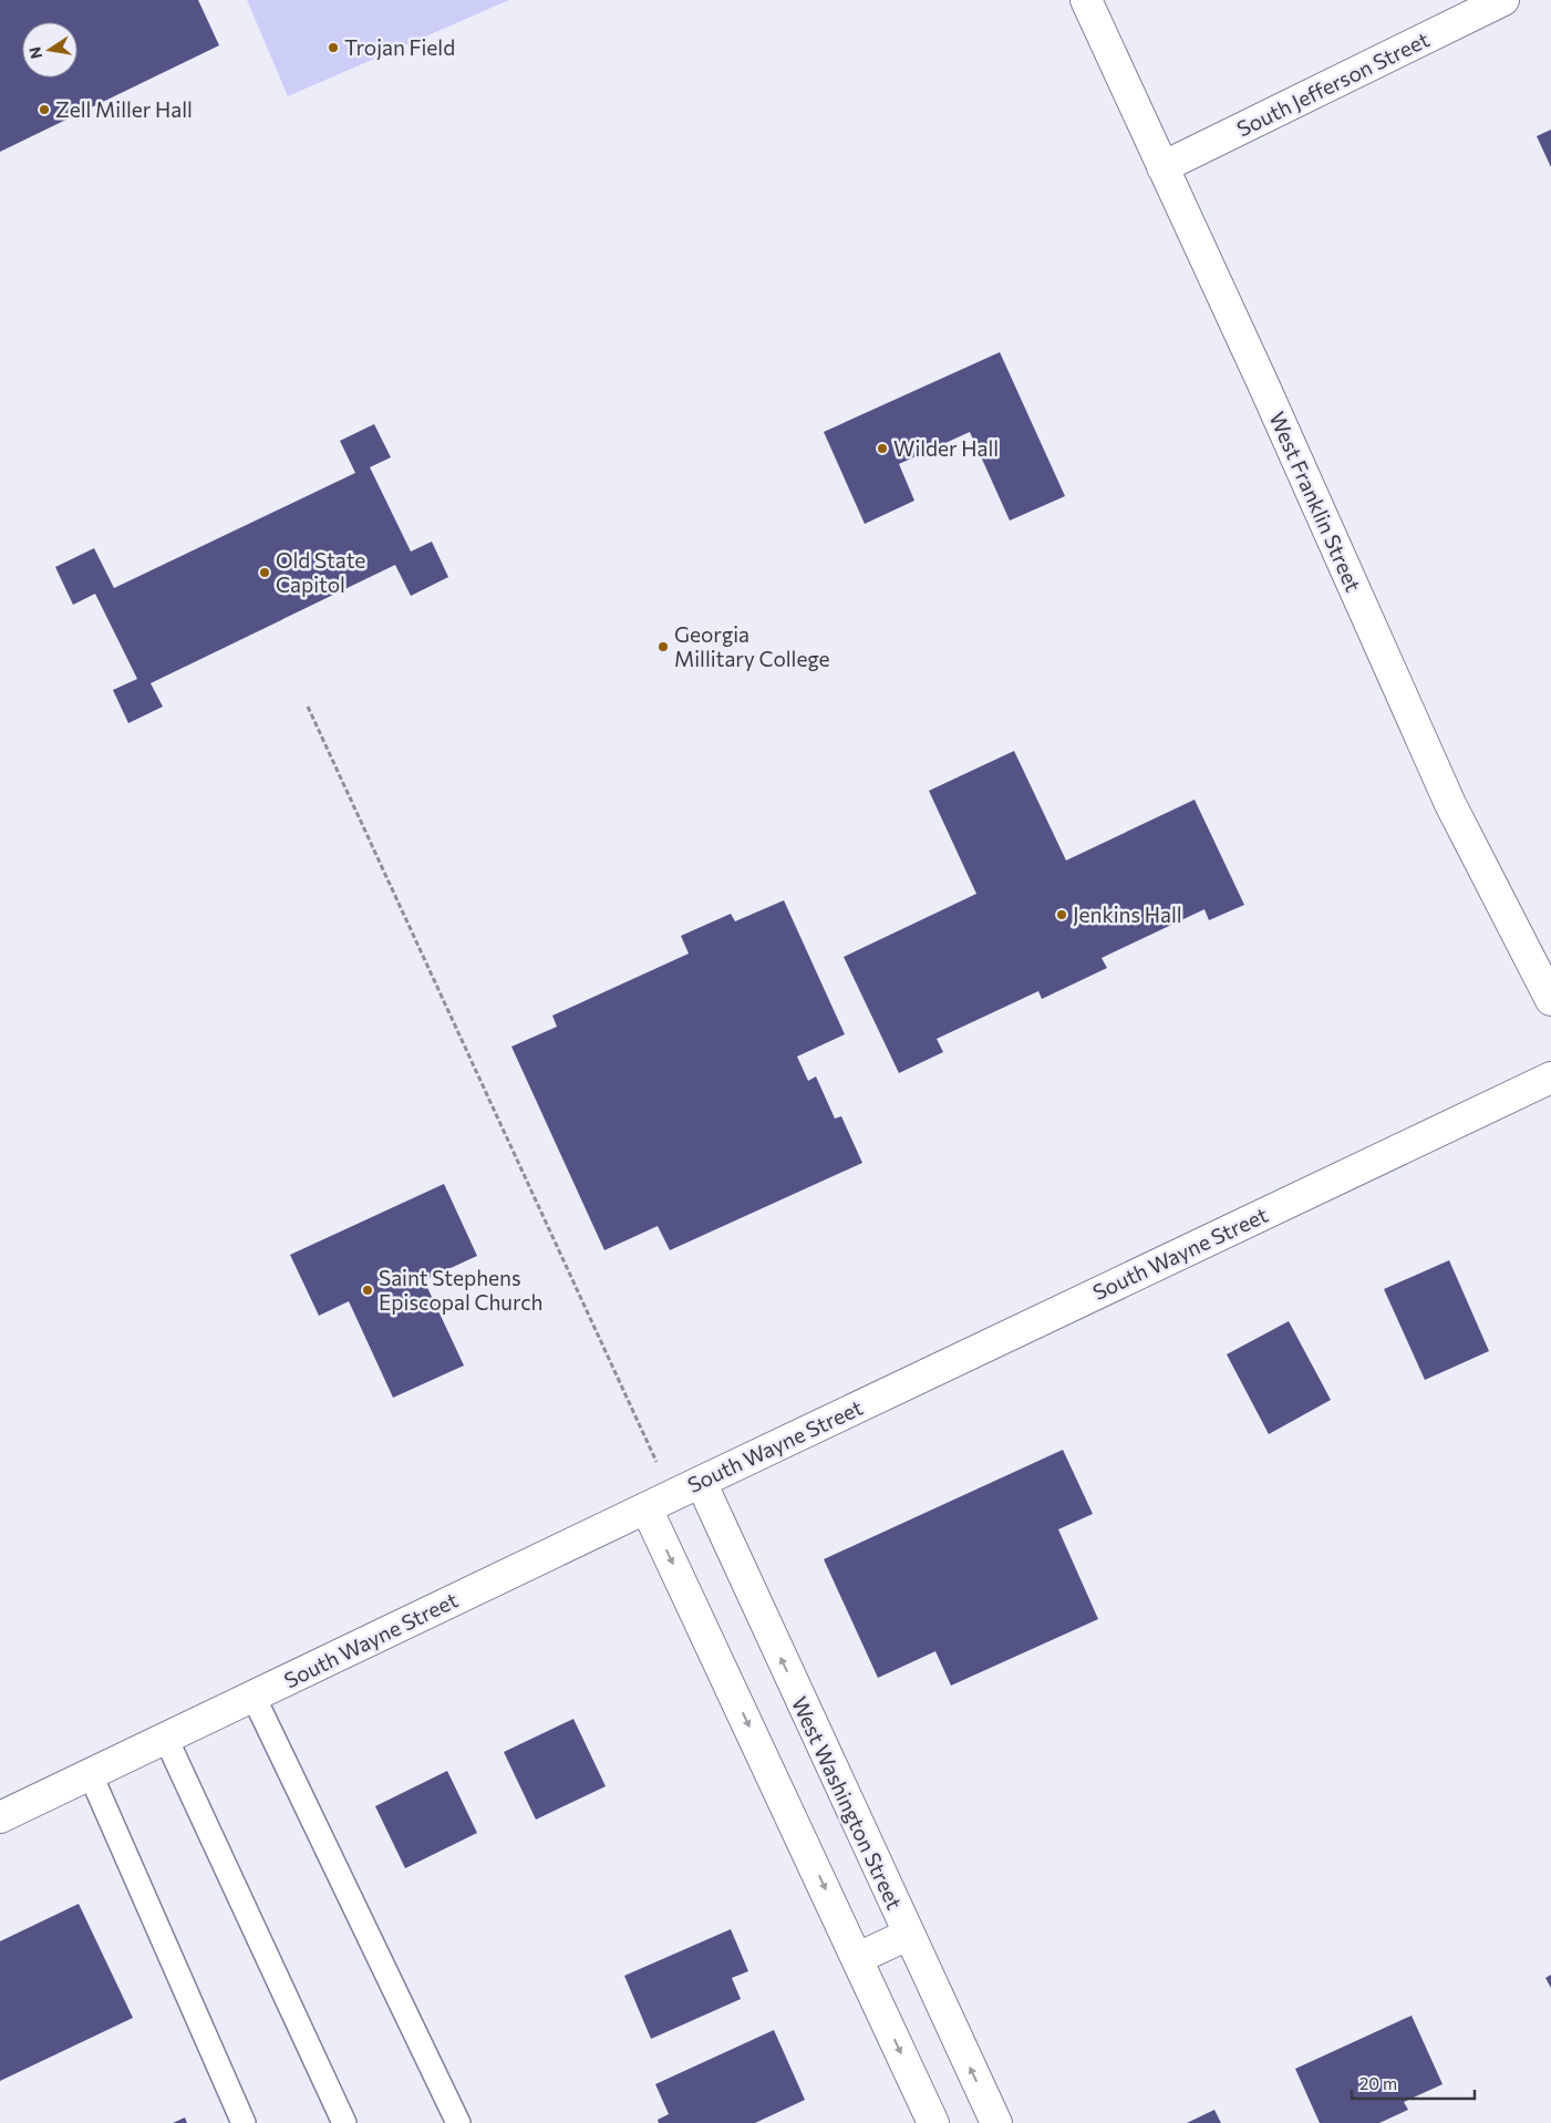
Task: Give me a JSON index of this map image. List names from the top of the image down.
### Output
{
  "streets": {
    "street": [
      "South Jefferson Street",
      "West Franklin Street",
      "South Wayne Street",
      "West Washington Street"
    ]
  },
  "crossings": [
    ["South Jefferson Street", "West Franklin Street"],
    ["South Wayne Street", "West Washington Street"]
  ],
  "places": [
    "Trojan Field",
    "Zell Miller Hall",
    "Wilder Hall",
    "Old State Capitol",
    "Georgia Millitary College",
    "Jenkins Hall",
    "Saint Stephens Episcopal Church"
  ],
  "scale_bar": "20 m",
  "north": "left"
}
